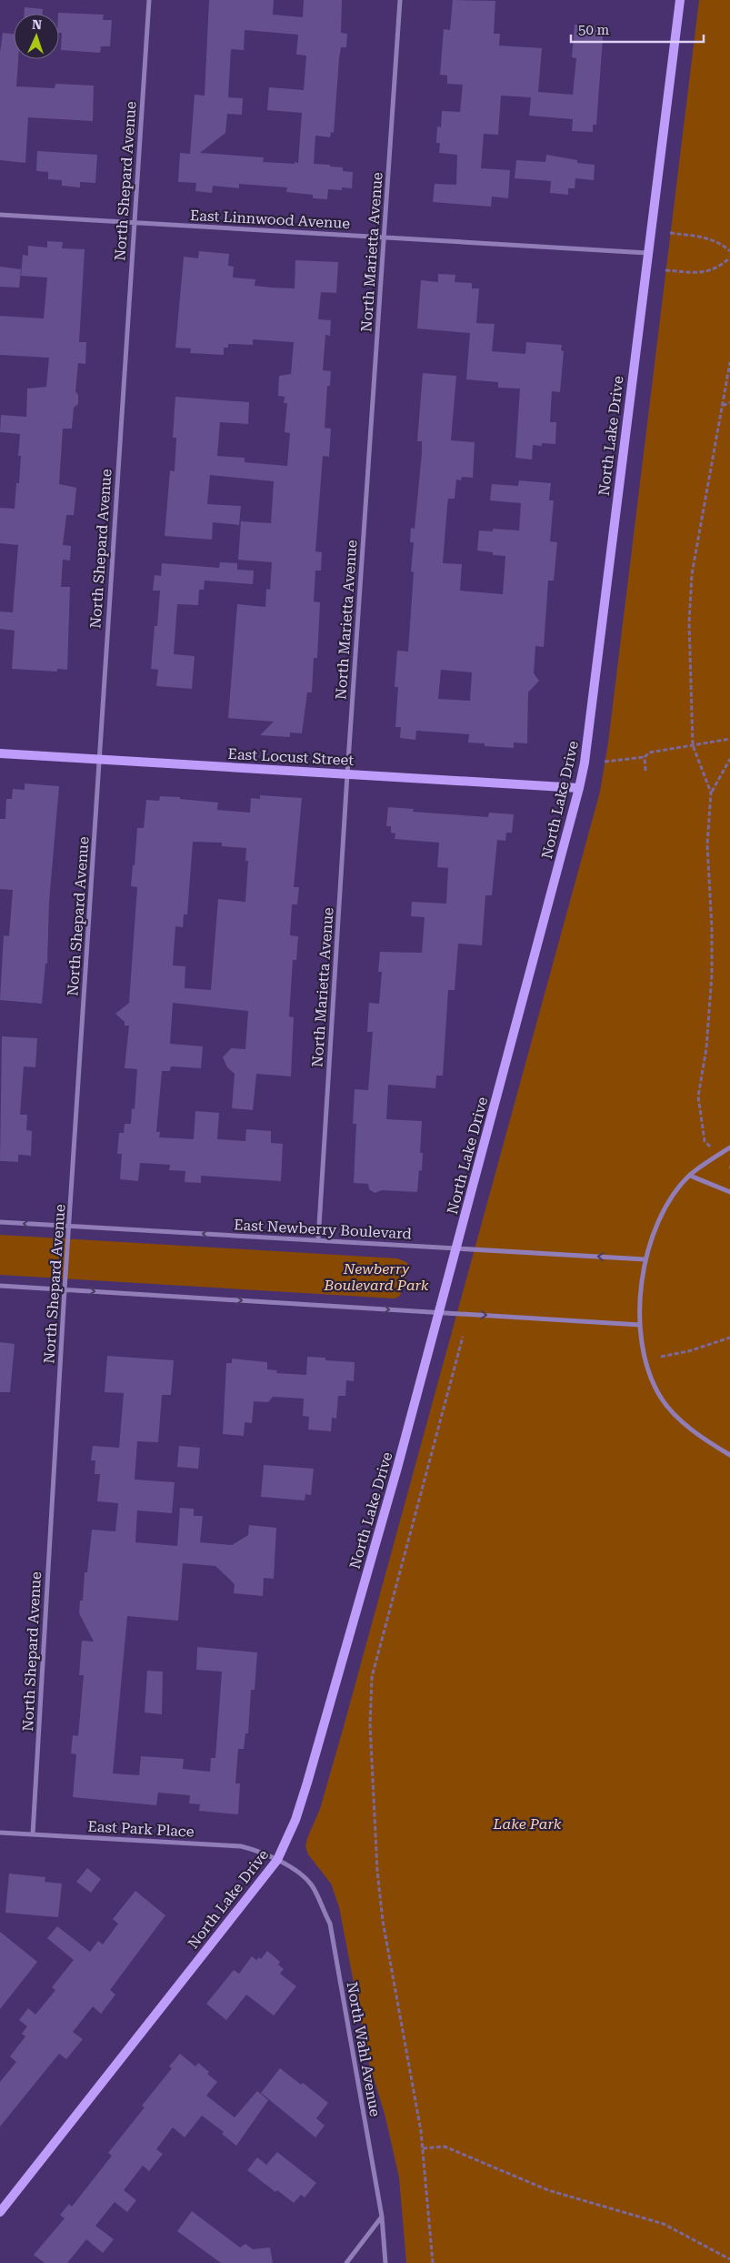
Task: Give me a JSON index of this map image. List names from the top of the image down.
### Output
{
  "streets": {
    "main road": ["North Lake Drive", "East Locust Street"],
    "street": [
      "North Shepard Avenue",
      "East Linnwood Avenue",
      "North Marietta Avenue",
      "East Newberry Boulevard",
      "East Park Place",
      "North Wahl Avenue"
    ]
  },
  "crossings": [
    ["North Shepard Avenue", "East Linnwood Avenue"],
    ["North Shepard Avenue", "East Locust Street"],
    ["North Shepard Avenue", "East Newberry Boulevard"],
    ["North Shepard Avenue", "East Park Place"],
    ["East Linnwood Avenue", "North Marietta Avenue"],
    ["East Linnwood Avenue", "North Lake Drive"],
    ["North Marietta Avenue", "East Locust Street"],
    ["North Marietta Avenue", "East Newberry Boulevard"],
    ["North Lake Drive", "East Locust Street"],
    ["North Lake Drive", "East Newberry Boulevard"],
    ["North Lake Drive", "East Park Place"],
    ["North Lake Drive", "North Wahl Avenue"],
    ["East Park Place", "North Wahl Avenue"]
  ],
  "one_way": ["East Newberry Boulevard"],
  "parks": ["Newberry Boulevard Park", "Lake Park"],
  "scale_bar": "50 m",
  "north": "top"
}
